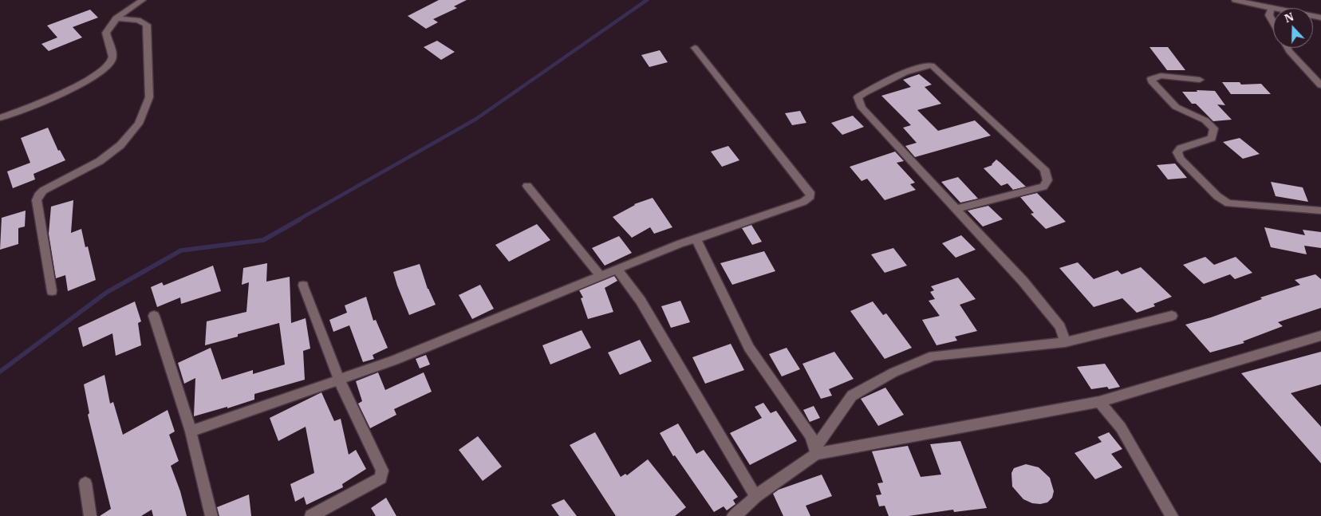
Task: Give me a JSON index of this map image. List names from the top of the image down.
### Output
{
  "north": "top"
}
